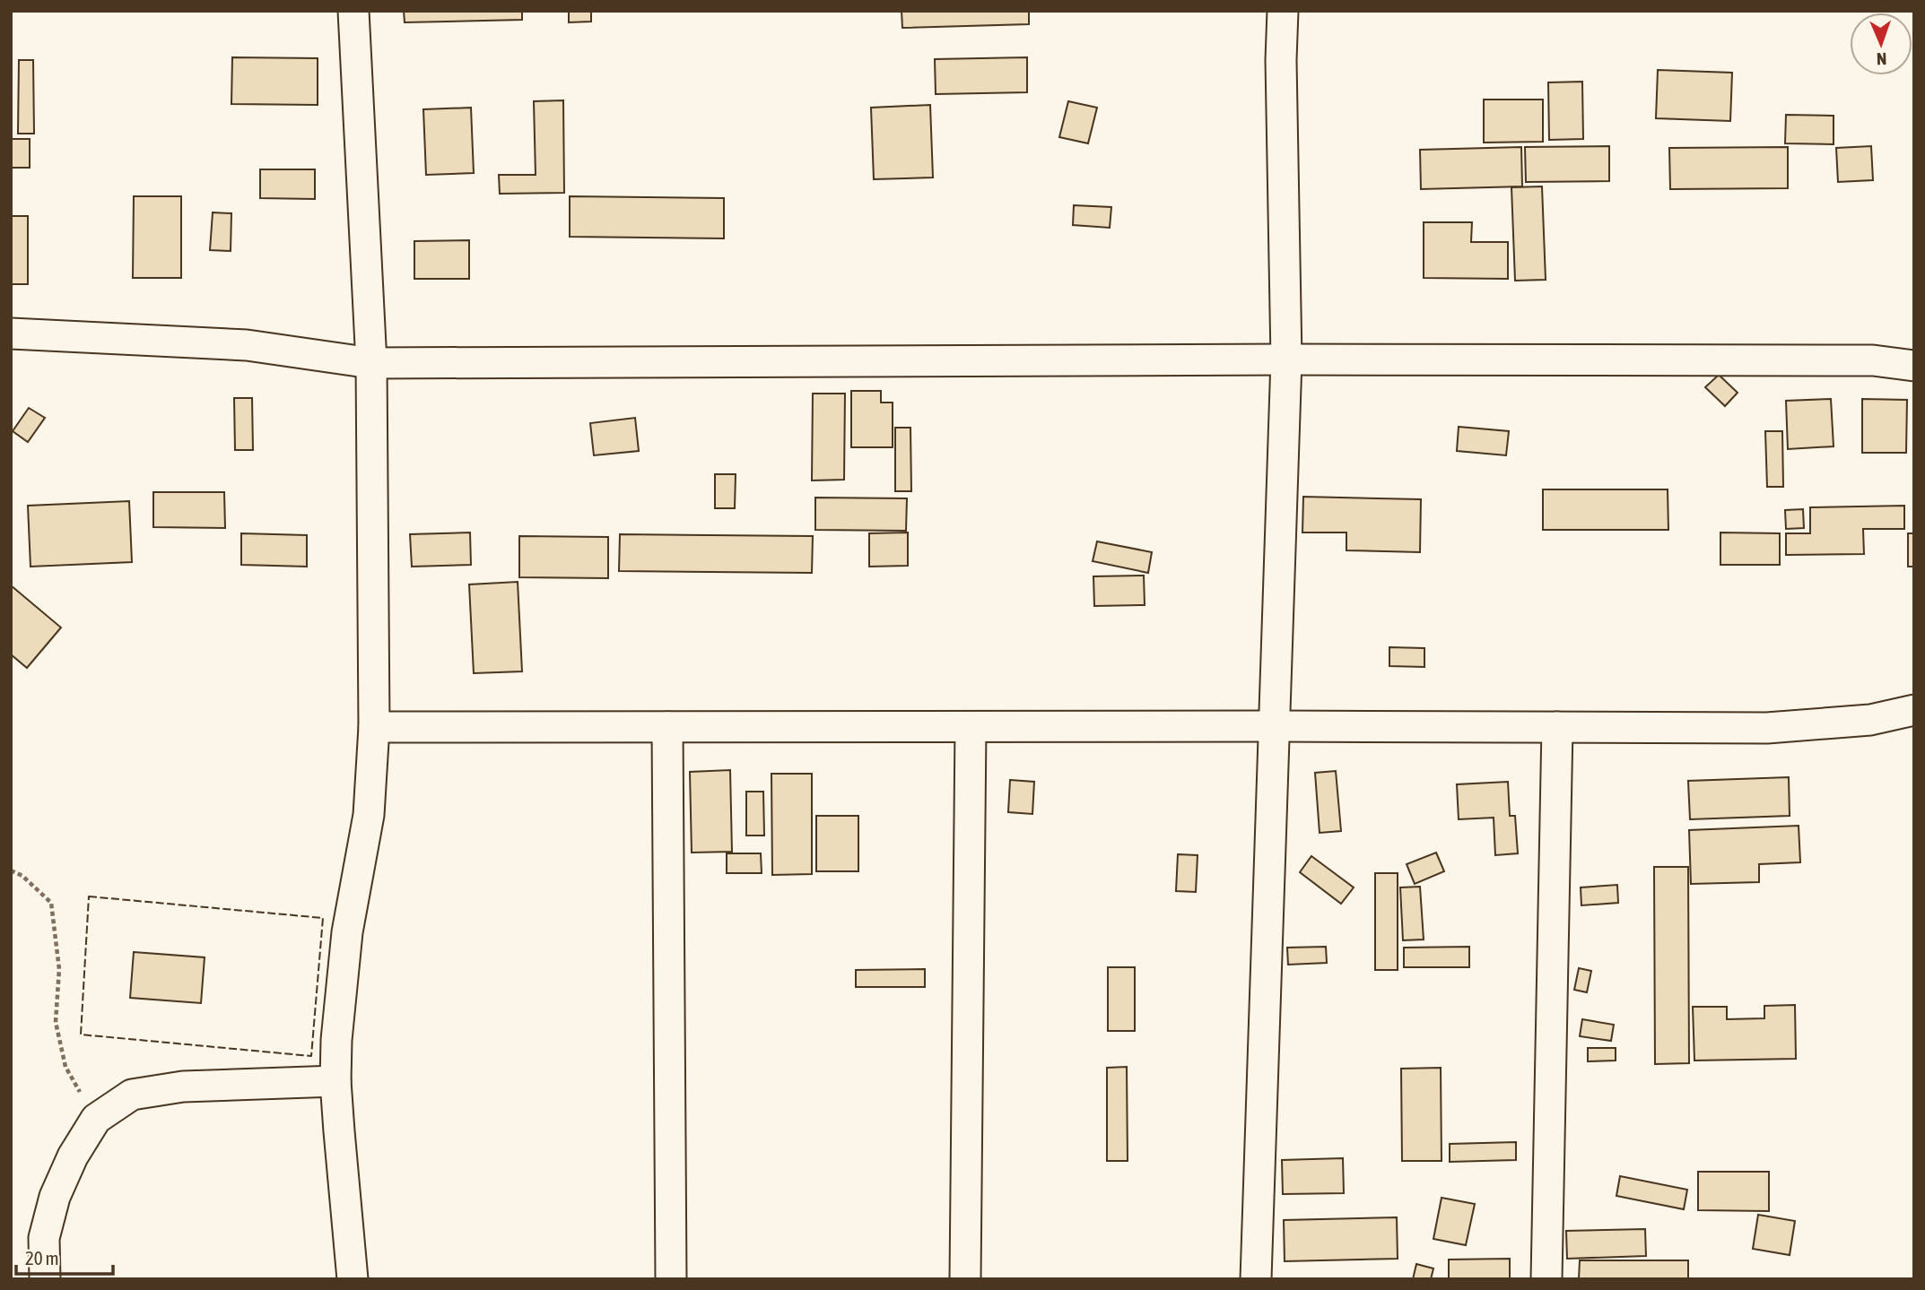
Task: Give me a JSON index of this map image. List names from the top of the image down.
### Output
{
  "scale_bar": "20 m",
  "north": "bottom"
}
